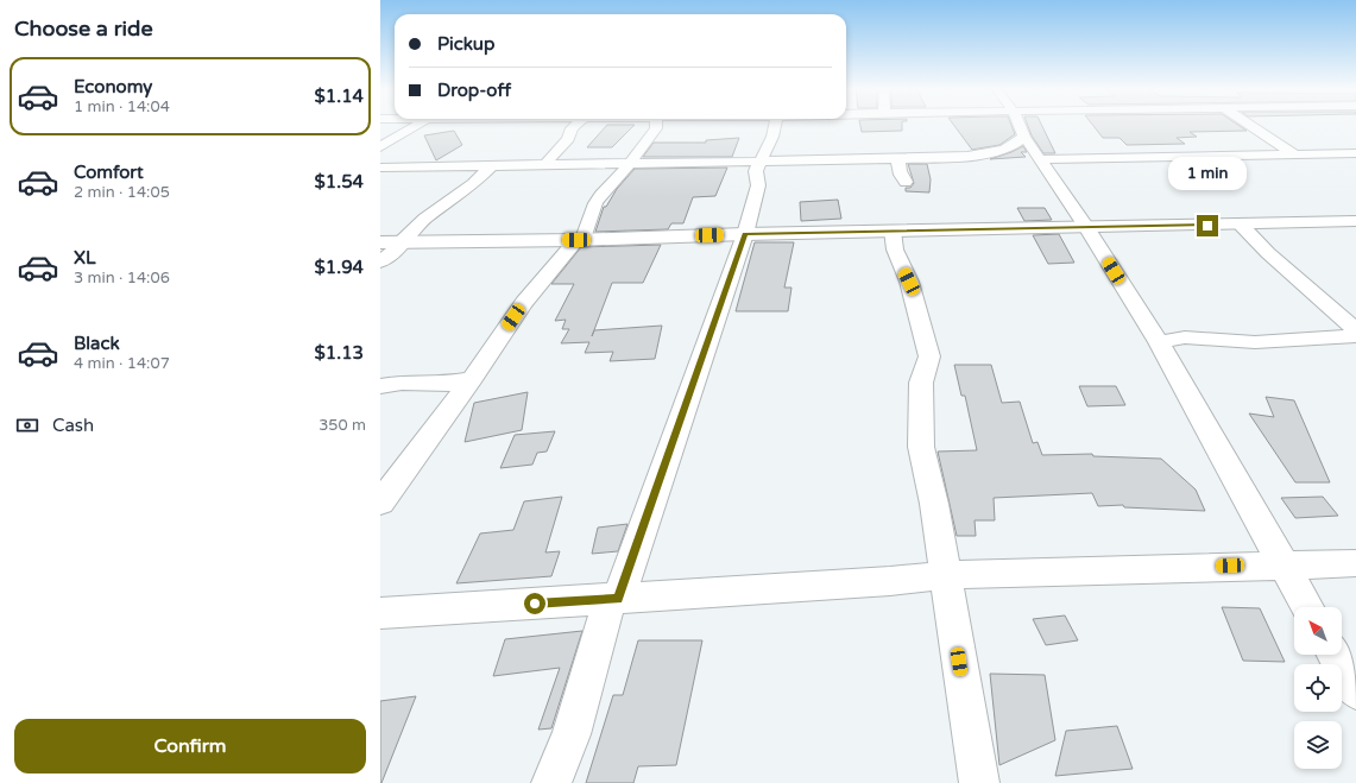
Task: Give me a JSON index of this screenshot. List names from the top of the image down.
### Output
{
  "north": "top left",
  "page": {
    "heading": "Choose a ride",
    "banner": ["Pickup", "Drop-off"],
    "list": [
      {
        "name": "Economy",
        "note": "1 min · 14:04",
        "value": "$1.14"
      },
      {
        "name": "Comfort",
        "note": "2 min · 14:05",
        "value": "$1.54"
      },
      {
        "name": "XL",
        "note": "3 min · 14:06",
        "value": "$1.94"
      },
      {
        "name": "Black",
        "note": "4 min · 14:07",
        "value": "$1.13"
      }
    ],
    "bubble": "1 min",
    "pay": ["Cash", "350 m"],
    "buttons": "Confirm"
  }
}
